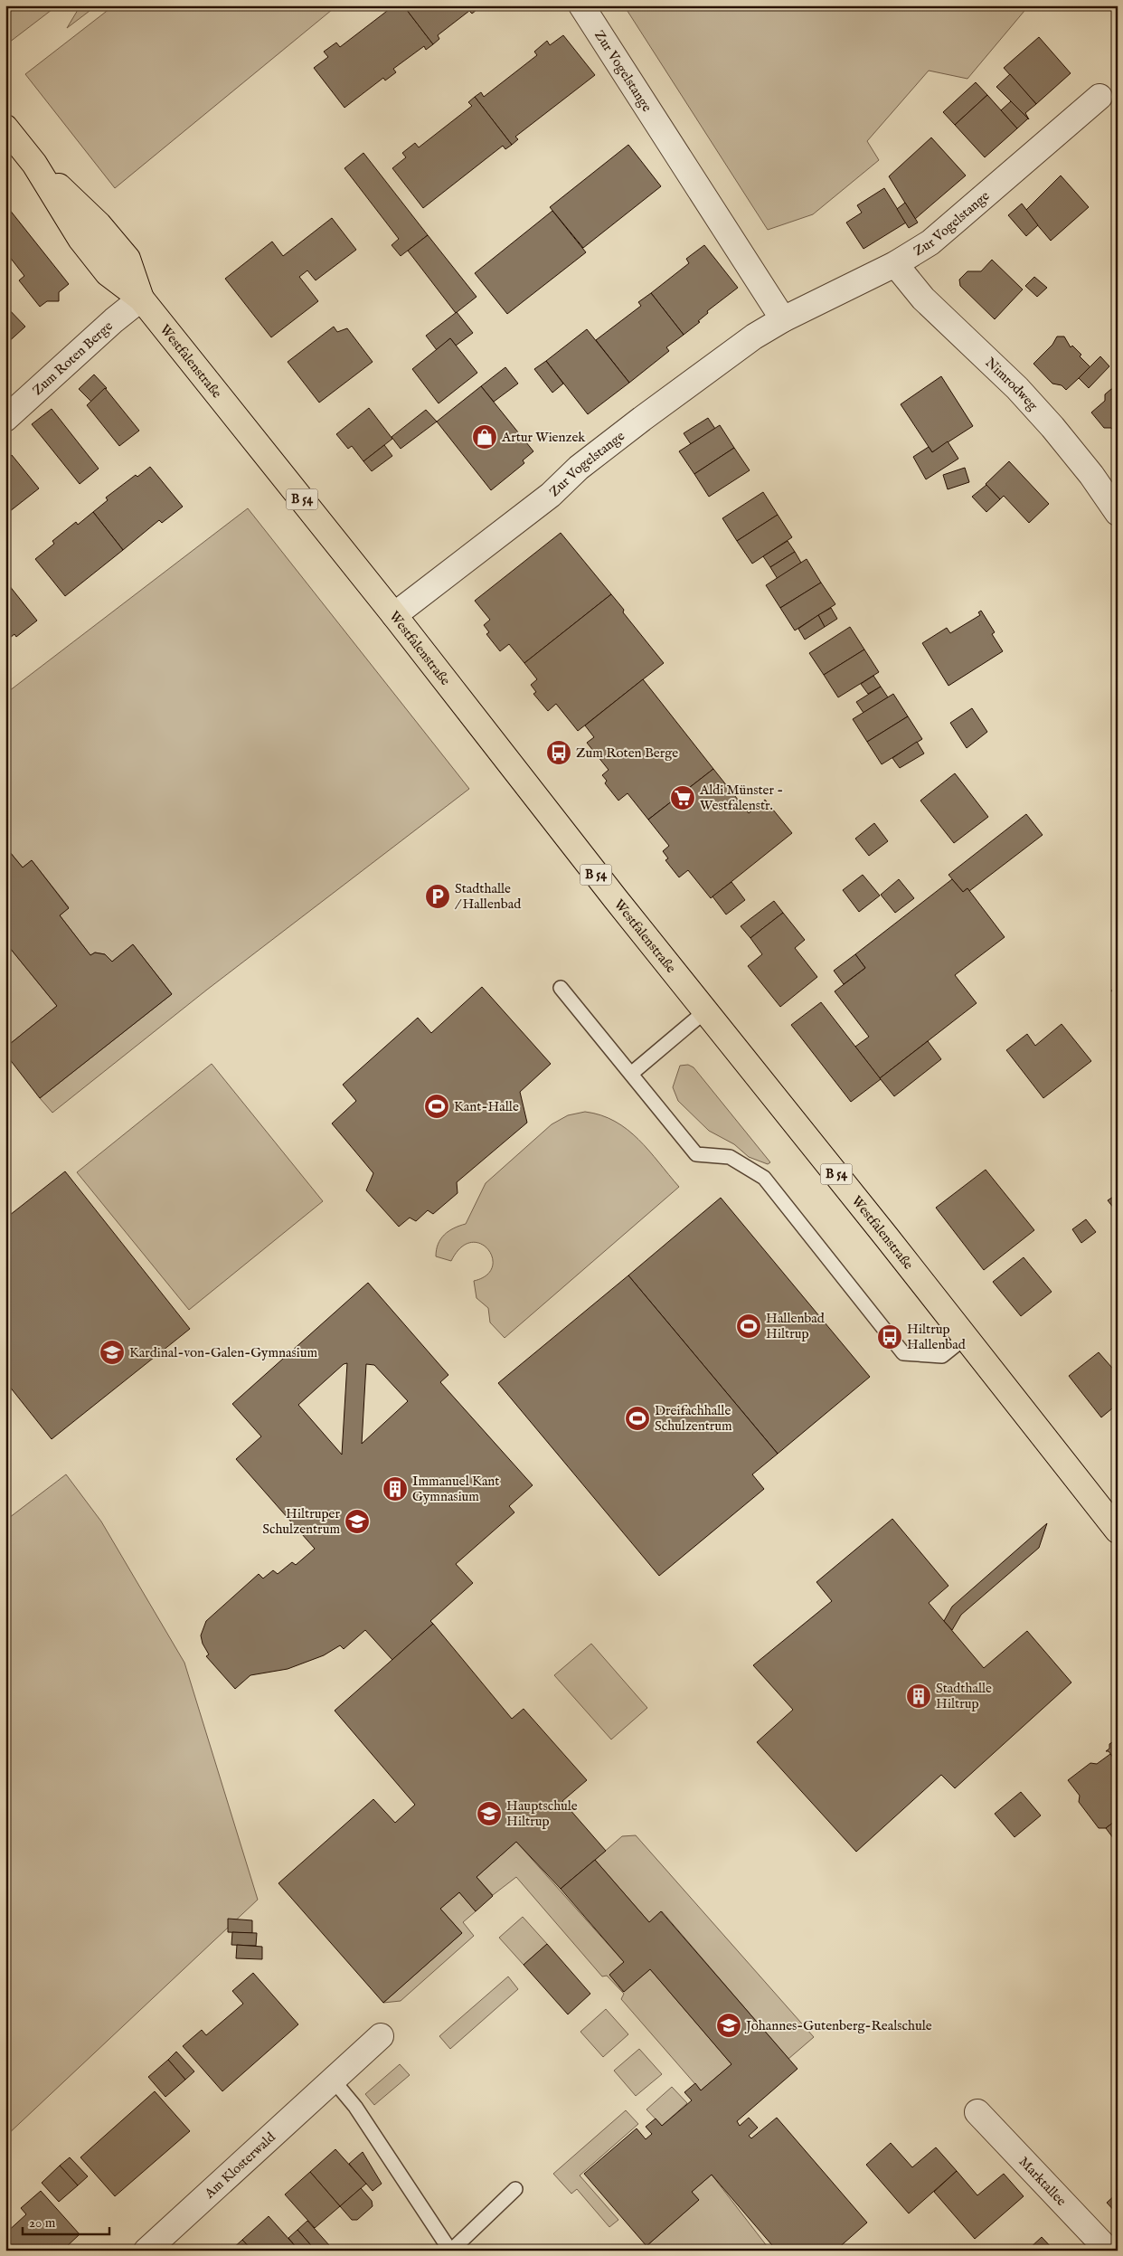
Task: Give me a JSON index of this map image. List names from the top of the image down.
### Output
{
  "streets": {
    "main road": ["Westfalenstraße", "B 54"],
    "street": [
      "Zur Vogelstange",
      "Zum Roten Berge",
      "Nimrodweg",
      "Am Klosterwald",
      "Marktallee"
    ]
  },
  "crossings": [
    ["Zur Vogelstange", "Westfalenstraße"],
    ["Zur Vogelstange", "Nimrodweg"],
    ["Zum Roten Berge", "Westfalenstraße"]
  ],
  "places": {
    "shop": ["Artur Wienzek"],
    "bus stop": ["Zum Roten Berge", "Hiltrup Hallenbad"],
    "supermarket": ["Aldi Münster - Westfalenstr."],
    "parking": ["Stadthalle / Hallenbad"],
    "sports": ["Kant-Halle", "Hallenbad Hiltrup", "Dreifachhalle Schulzentrum"],
    "school or university": [
      "Kardinal-von-Galen-Gymnasium",
      "Hiltruper Schulzentrum",
      "Hauptschule Hiltrup",
      "Johannes-Gutenberg-Realschule"
    ],
    "building": ["Immanuel Kant Gymnasium", "Stadthalle Hiltrup"]
  },
  "scale_bar": "20 m"
}
